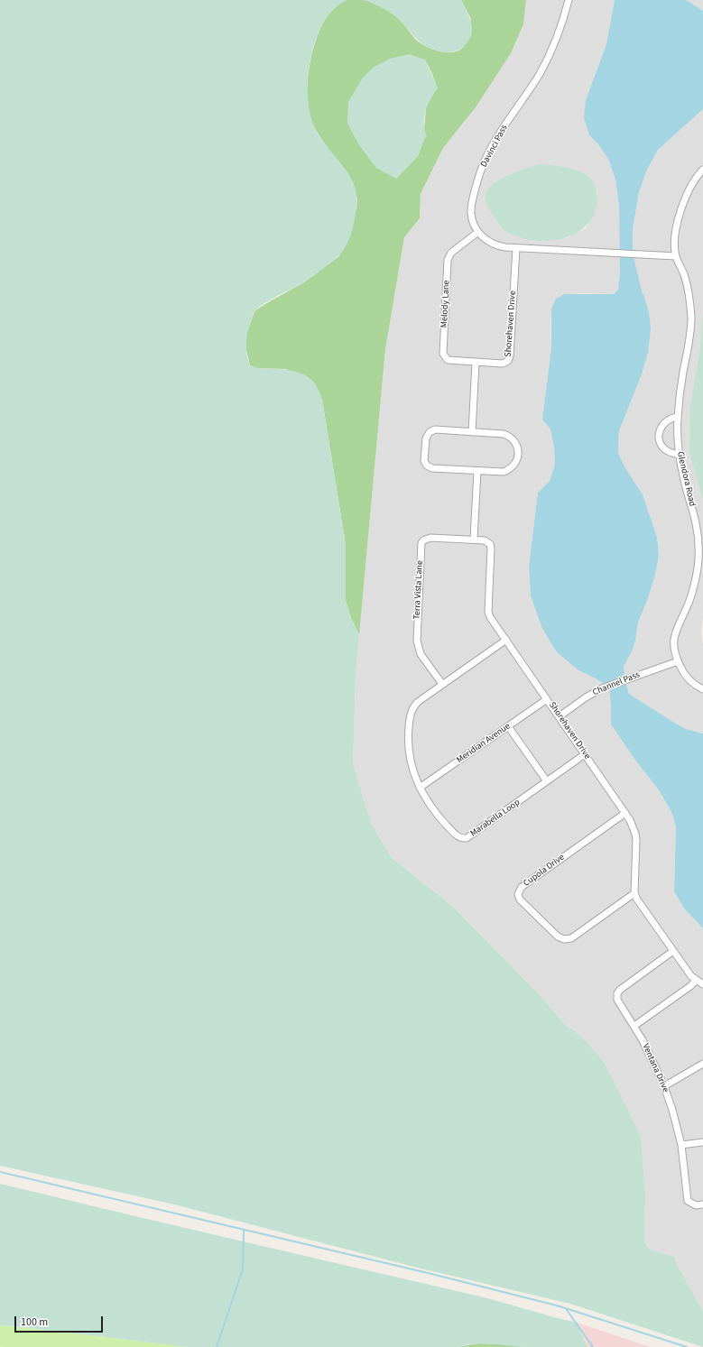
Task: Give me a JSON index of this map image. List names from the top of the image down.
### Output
{
  "streets": {
    "street": [
      "Davinci Pass",
      "Melody Lane",
      "Shorehaven Drive",
      "Glendora Road",
      "Terra Vista Lane",
      "Channel Pass",
      "Meridian Avenue",
      "Marabella Loop",
      "Cupola Drive",
      "Ventana Drive"
    ]
  },
  "crossings": [
    ["Davinci Pass", "Melody Lane"],
    ["Davinci Pass", "Shorehaven Drive"],
    ["Davinci Pass", "Glendora Road"],
    ["Melody Lane", "Shorehaven Drive"],
    ["Shorehaven Drive", "Terra Vista Lane"],
    ["Shorehaven Drive", "Channel Pass"],
    ["Shorehaven Drive", "Meridian Avenue"],
    ["Shorehaven Drive", "Marabella Loop"],
    ["Shorehaven Drive", "Cupola Drive"],
    ["Shorehaven Drive", "Ventana Drive"],
    ["Glendora Road", "Channel Pass"],
    ["Terra Vista Lane", "Marabella Loop"],
    ["Meridian Avenue", "Marabella Loop"]
  ],
  "scale_bar": "100 m"
}
